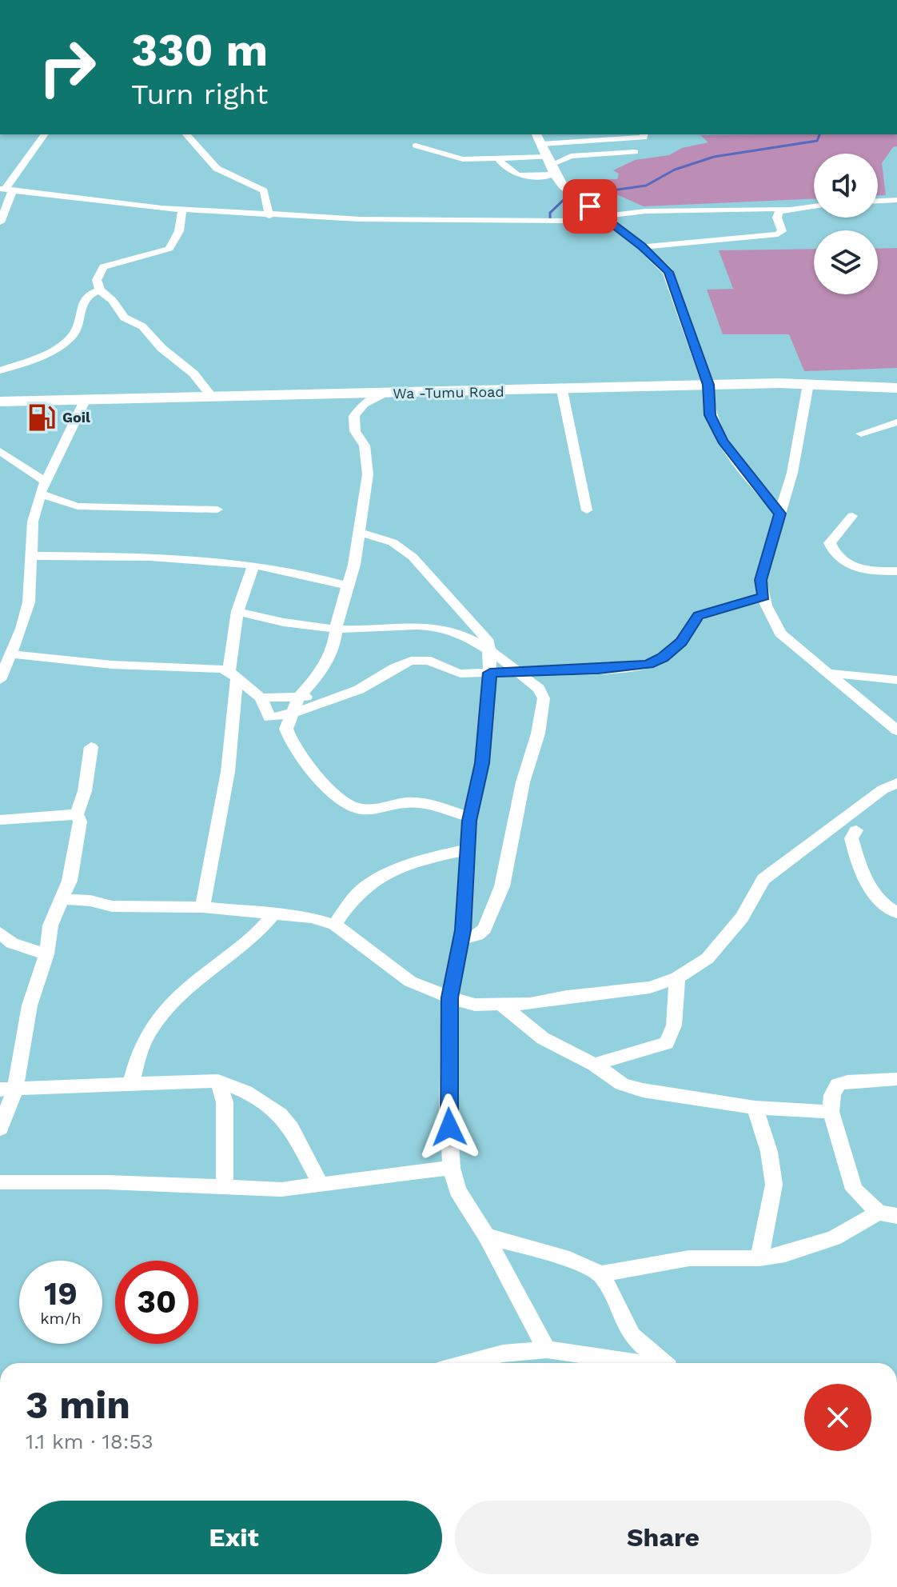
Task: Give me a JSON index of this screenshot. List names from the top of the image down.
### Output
{
  "streets": {
    "highway": ["Wa -Tumu Road"]
  },
  "places": {
    "fuel station": ["Goil"]
  },
  "page": {
    "turn": ["330 m", "Turn right"],
    "speed": "19 km/h",
    "limit": "30",
    "heading": ["3 min", "1.1 km · 18:53"],
    "buttons": ["Exit", "Share"]
  }
}
